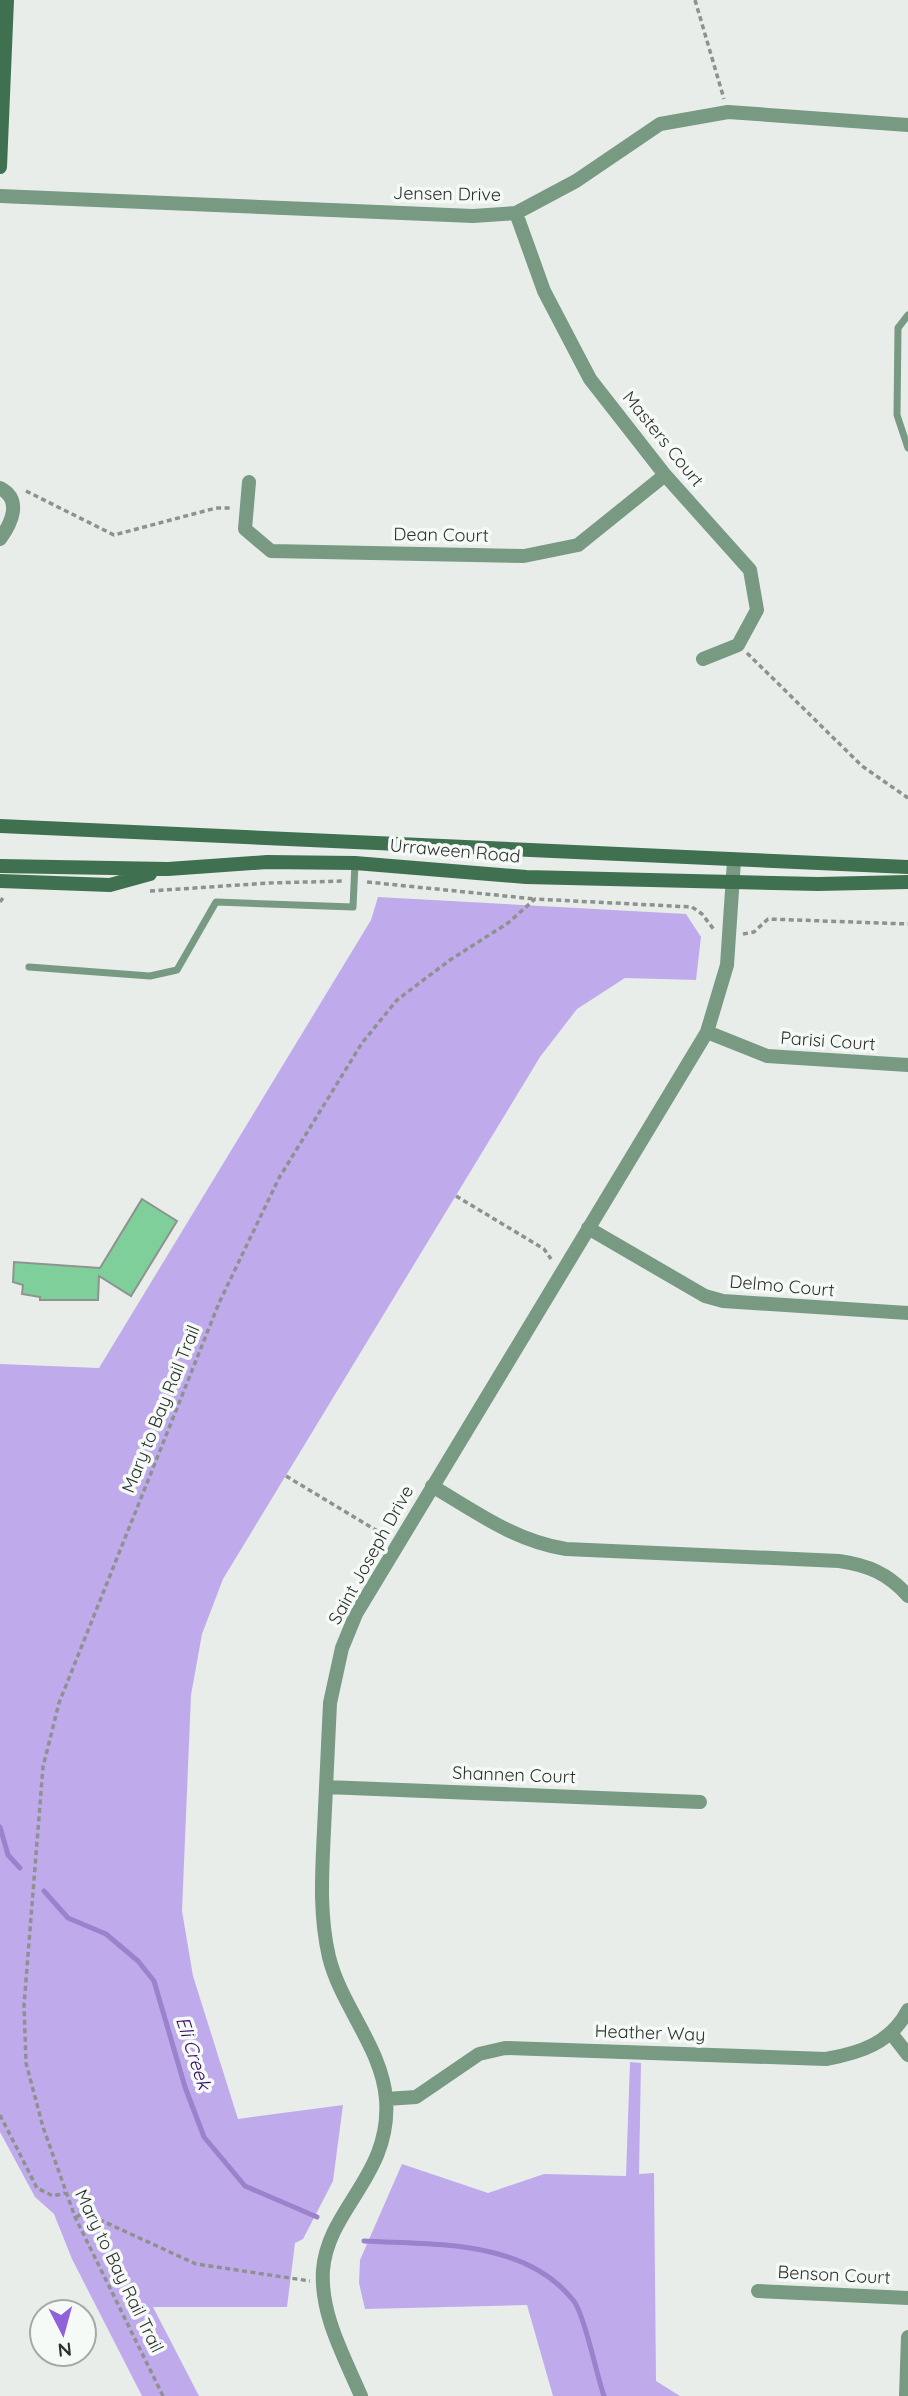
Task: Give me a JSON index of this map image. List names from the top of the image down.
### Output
{
  "streets": {
    "main road": ["Urraween Road"],
    "street": [
      "Jensen Drive",
      "Masters Court",
      "Dean Court",
      "Parisi Court",
      "Delmo Court",
      "Saint Joseph Drive",
      "Shannen Court",
      "Heather Way",
      "Benson Court"
    ],
    "path": ["Mary to Bay Rail Trail"]
  },
  "crossings": [
    ["Jensen Drive", "Masters Court"],
    ["Masters Court", "Dean Court"],
    ["Urraween Road", "Saint Joseph Drive"],
    ["Parisi Court", "Saint Joseph Drive"],
    ["Delmo Court", "Saint Joseph Drive"],
    ["Saint Joseph Drive", "Shannen Court"],
    ["Saint Joseph Drive", "Heather Way"]
  ],
  "water": ["Eli Creek"],
  "north": "bottom"
}
